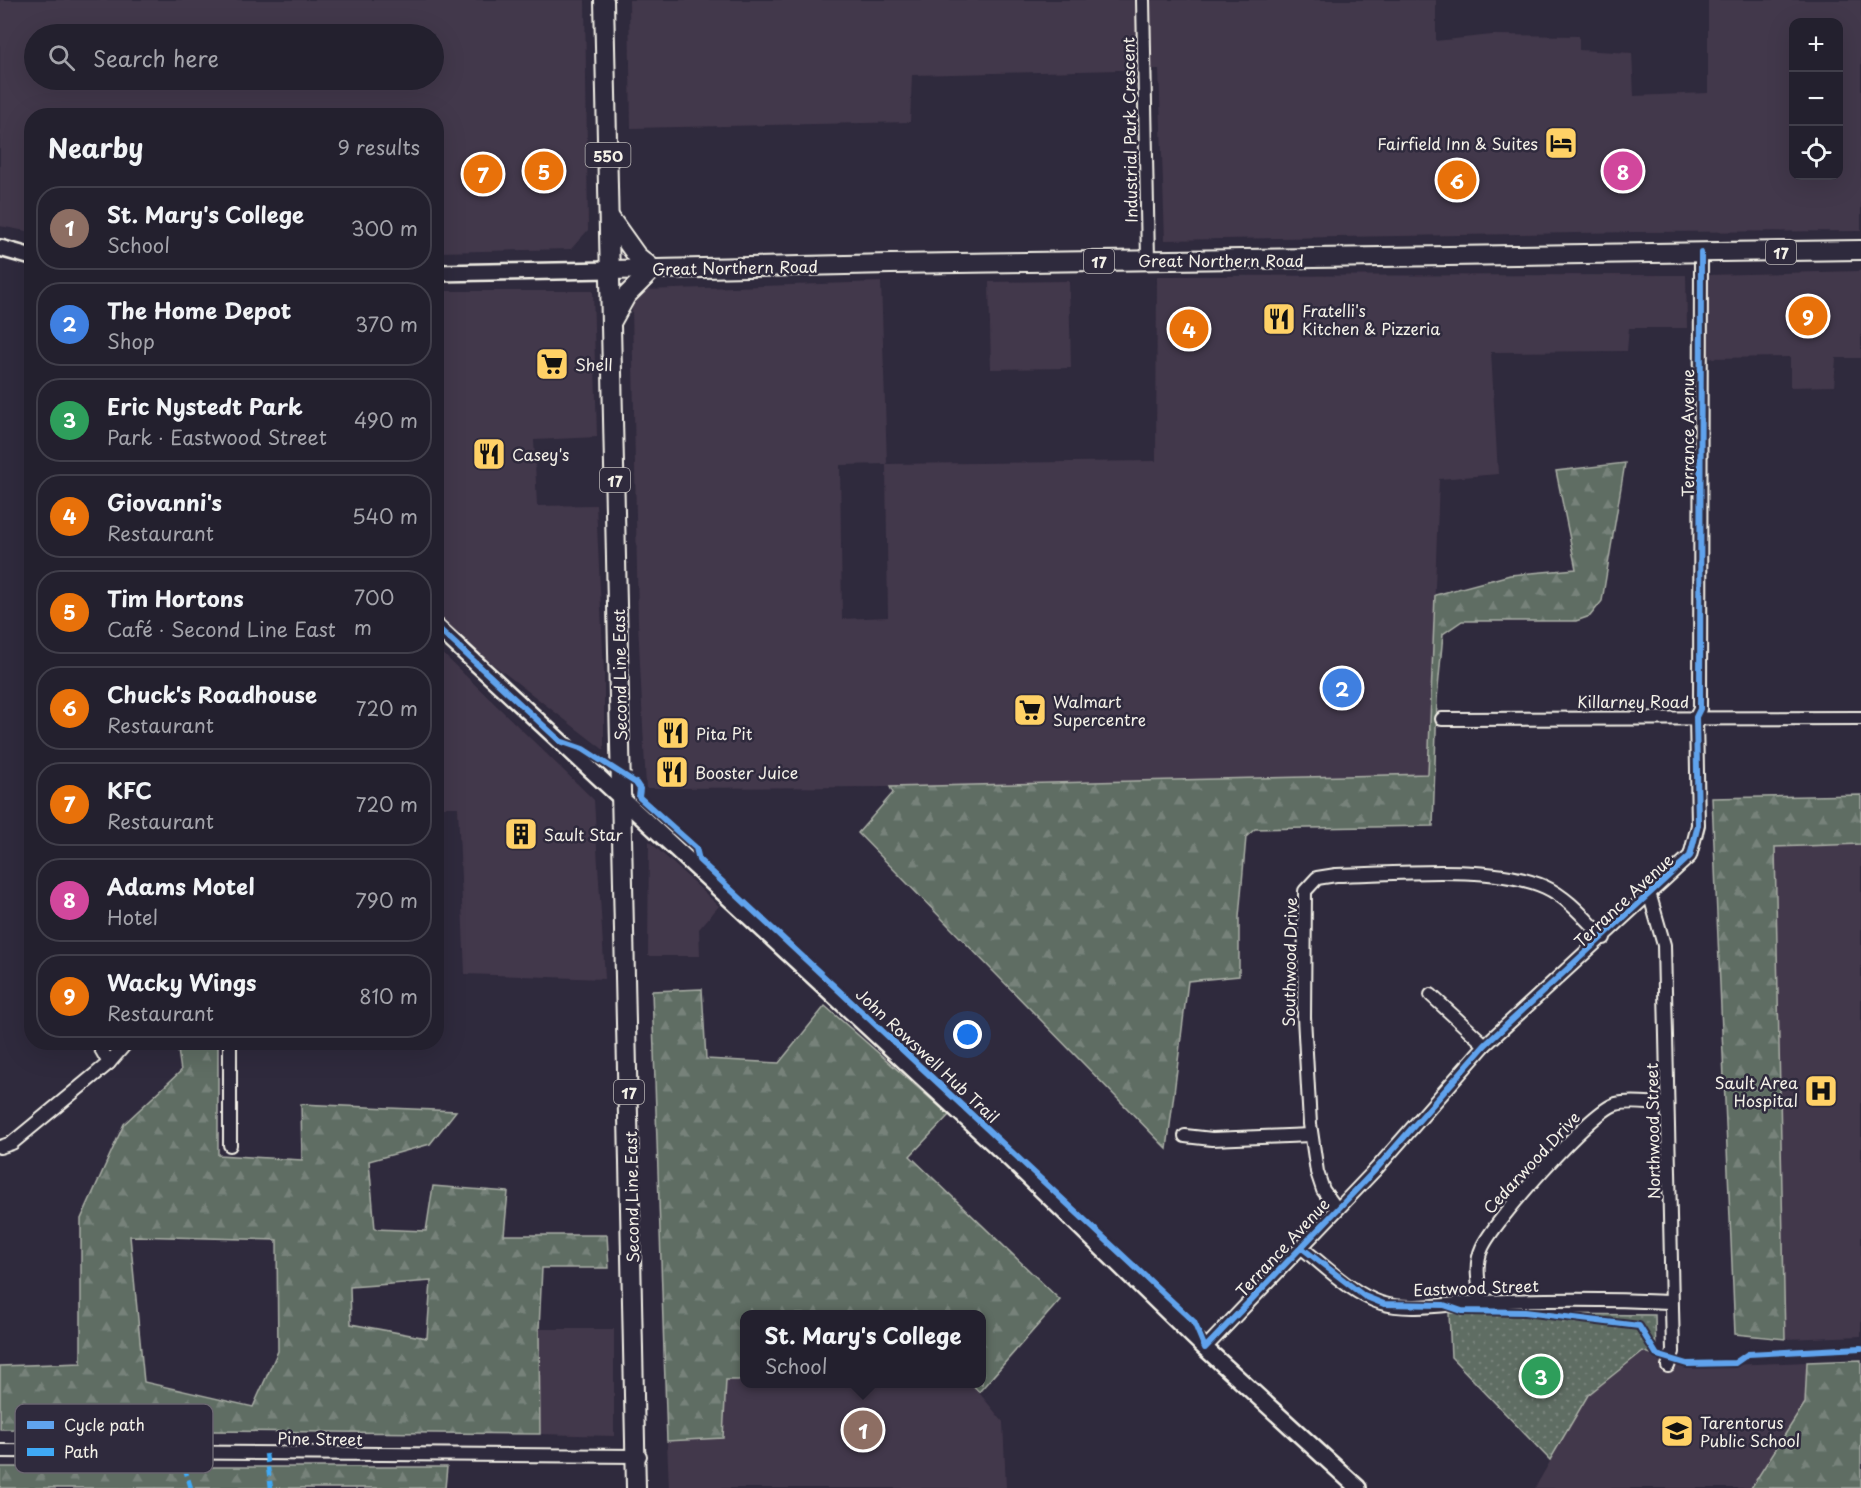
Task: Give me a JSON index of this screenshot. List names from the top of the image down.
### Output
{
  "streets": {
    "highway": [
      "550",
      "17",
      "Great Northern Road",
      "Second Line East"
    ],
    "street": [
      "Industrial Park Crescent",
      "Terrance Avenue",
      "Killarney Road",
      "Southwood Drive",
      "Northwood Street",
      "Cedarwood Drive",
      "Eastwood Street",
      "Pine Street"
    ],
    "cycle path": ["John Rowswell Hub Trail"]
  },
  "crossings": [
    ["Industrial Park Crescent", "Great Northern Road"],
    ["Great Northern Road", "Terrance Avenue"],
    ["Great Northern Road", "Second Line East"],
    ["Terrance Avenue", "Killarney Road"],
    ["Terrance Avenue", "Southwood Drive"],
    ["Terrance Avenue", "Northwood Street"],
    ["Terrance Avenue", "Eastwood Street"],
    ["Second Line East", "Pine Street"],
    ["Northwood Street", "Cedarwood Drive"],
    ["Northwood Street", "Eastwood Street"],
    ["Cedarwood Drive", "Eastwood Street"]
  ],
  "places": {
    "hotel": ["Fairfield Inn & Suites"],
    "restaurant": [
      "Fratelli's Kitchen & Pizzeria",
      "Casey's",
      "Pita Pit",
      "Booster Juice"
    ],
    "supermarket": ["Shell", "Walmart Supercentre"],
    "building": ["Sault Star"],
    "hospital": ["Sault Area Hospital"],
    "school or university": ["Tarentorus Public School"]
  },
  "legend": ["Cycle path", "Path"],
  "page": {
    "map_buttons": ["+", "−"],
    "search": "Search here",
    "heading": ["Nearby", "9 results"],
    "pins": [
      "5",
      "8",
      "7",
      "6",
      "9",
      "4",
      "2",
      "3",
      "1"
    ],
    "list": [
      {
        "mark": "1",
        "name": "St. Mary's College",
        "note": "School",
        "value": "300 m"
      },
      {
        "mark": "2",
        "name": "The Home Depot",
        "note": "Shop",
        "value": "370 m"
      },
      {
        "mark": "3",
        "name": "Eric Nystedt Park",
        "note": "Park · Eastwood Street",
        "value": "490 m"
      },
      {
        "mark": "4",
        "name": "Giovanni's",
        "note": "Restaurant",
        "value": "540 m"
      },
      {
        "mark": "5",
        "name": "Tim Hortons",
        "note": "Café · Second Line East",
        "value": "700 m"
      },
      {
        "mark": "6",
        "name": "Chuck's Roadhouse",
        "note": "Restaurant",
        "value": "720 m"
      },
      {
        "mark": "7",
        "name": "KFC",
        "note": "Restaurant",
        "value": "720 m"
      },
      {
        "mark": "8",
        "name": "Adams Motel",
        "note": "Hotel",
        "value": "790 m"
      },
      {
        "mark": "9",
        "name": "Wacky Wings",
        "note": "Restaurant",
        "value": "810 m"
      }
    ],
    "popup": ["St. Mary's College", "School"]
  }
}
